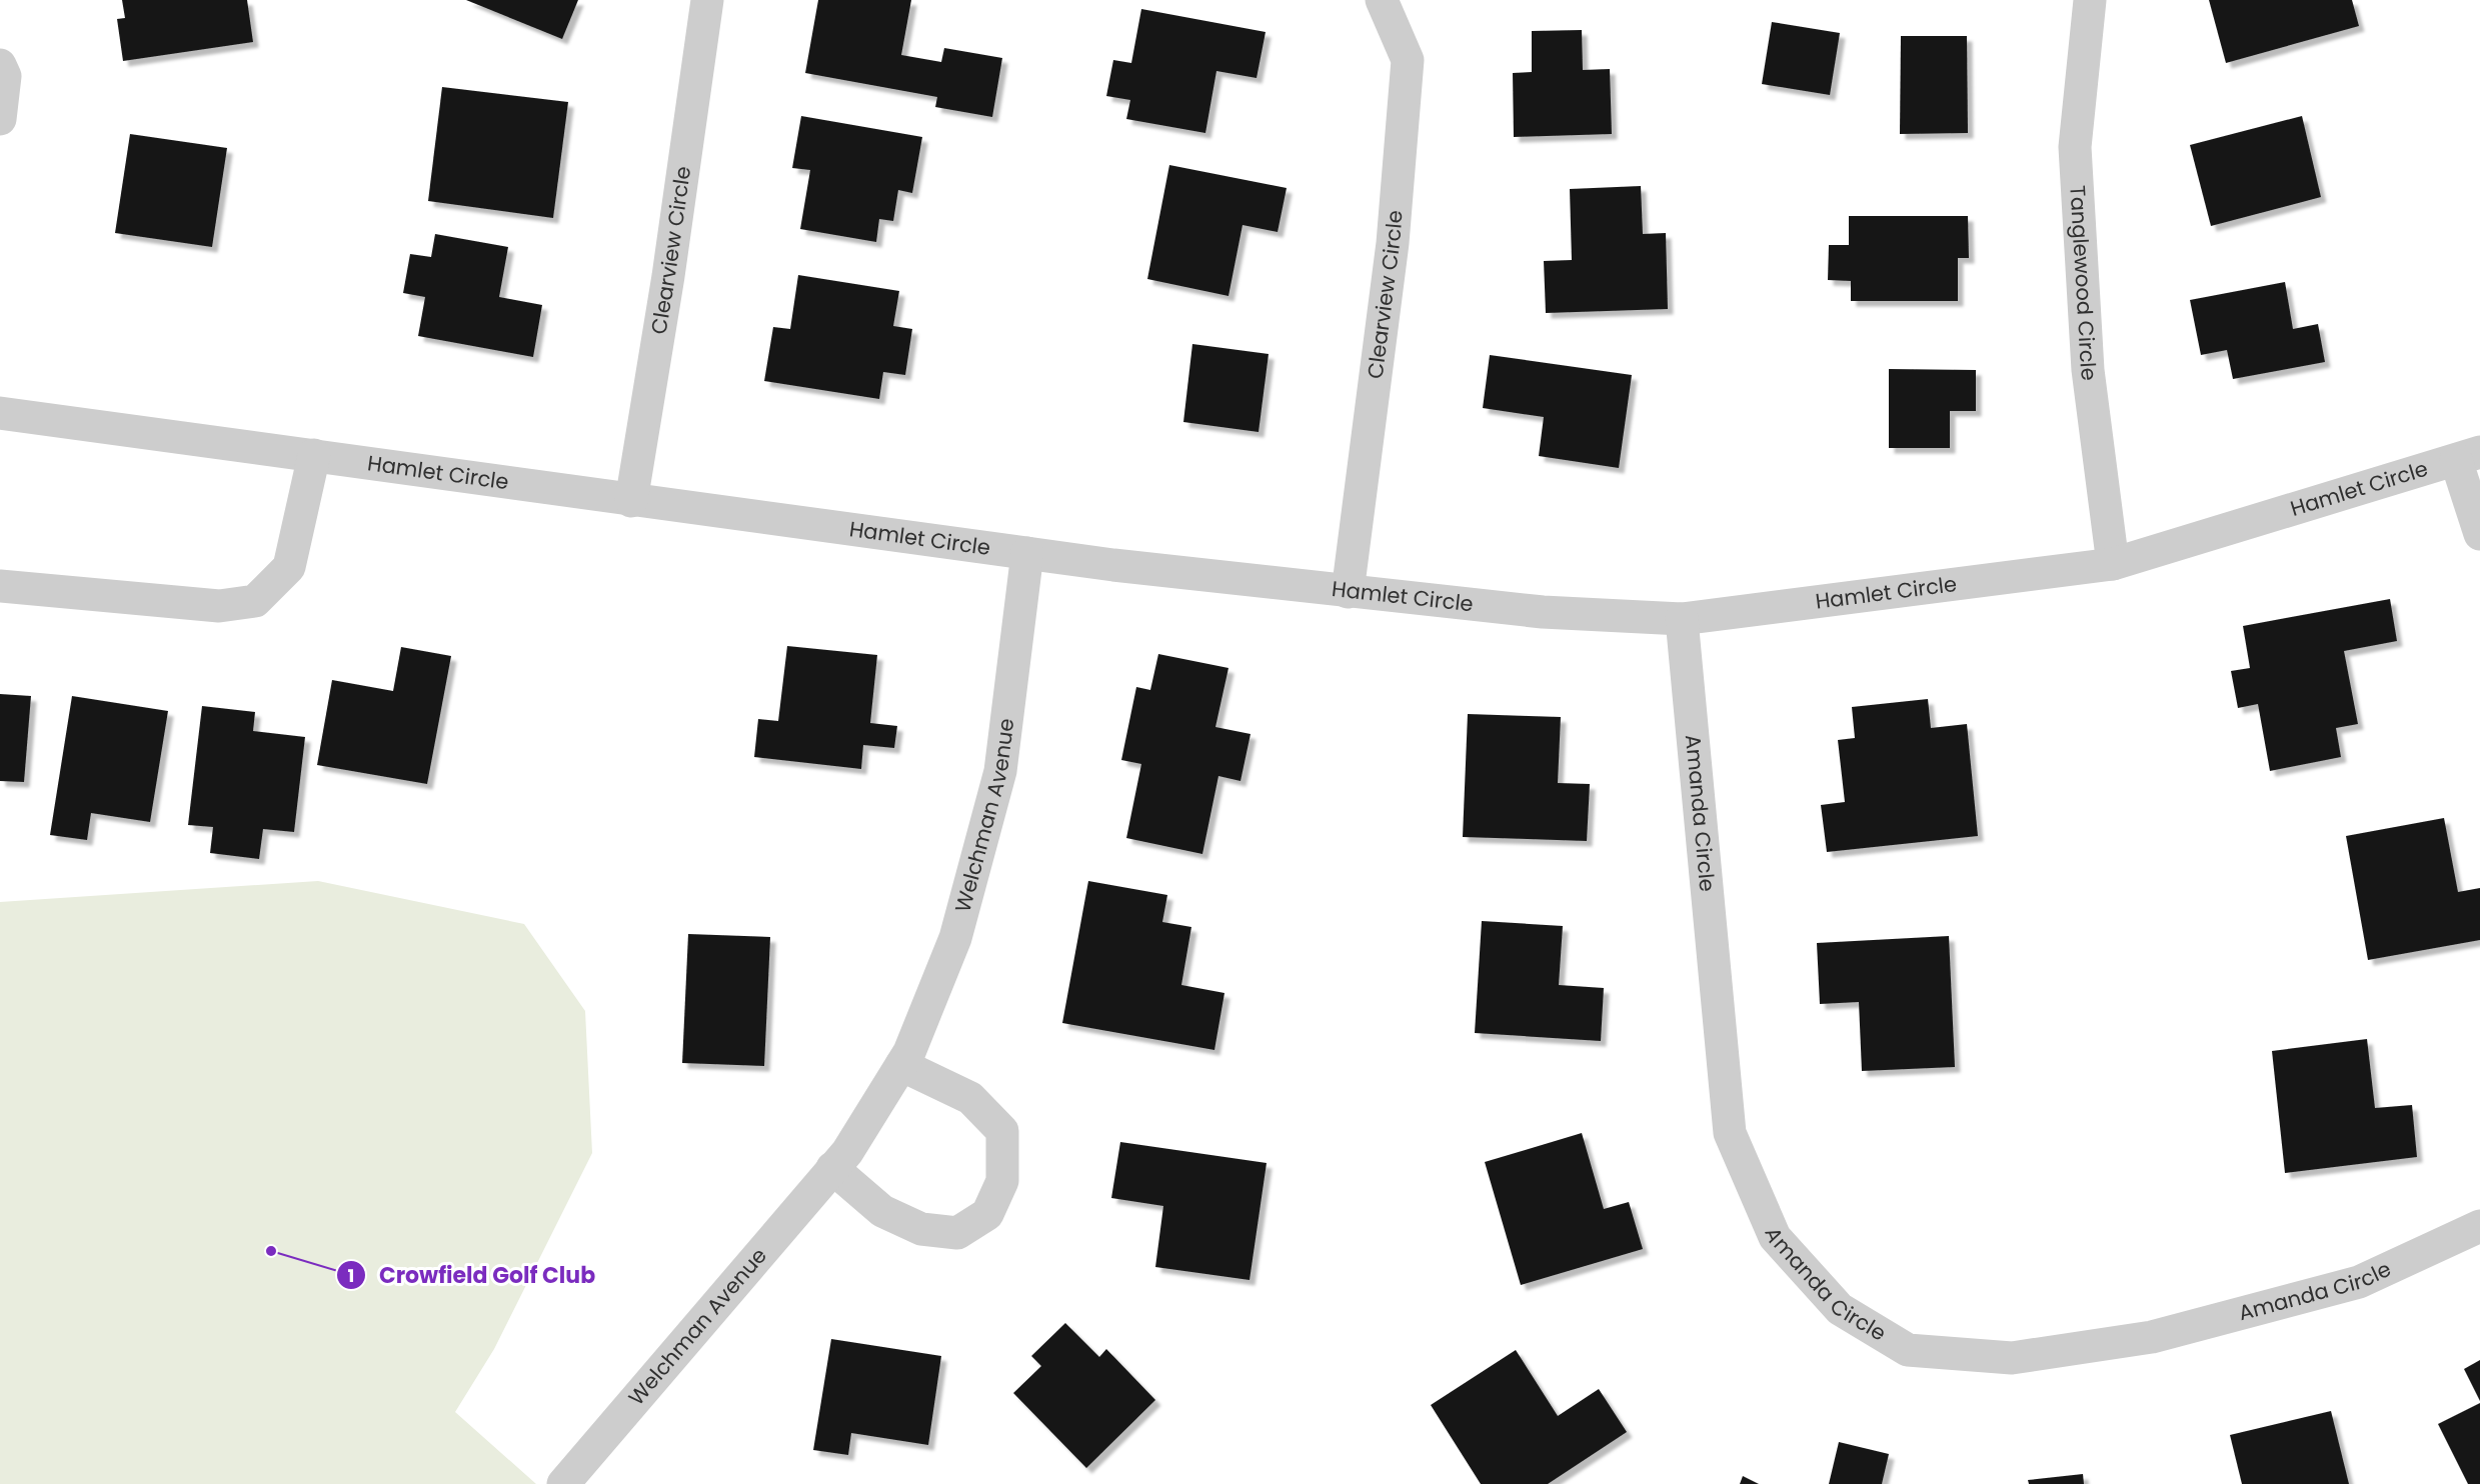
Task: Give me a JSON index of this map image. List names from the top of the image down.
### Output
{
  "streets": {
    "street": [
      "Clearview Circle",
      "Tanglewood Circle",
      "Hamlet Circle",
      "Welchman Avenue",
      "Amanda Circle"
    ]
  },
  "crossings": [
    ["Clearview Circle", "Hamlet Circle"],
    ["Tanglewood Circle", "Hamlet Circle"],
    ["Hamlet Circle", "Welchman Avenue"],
    ["Hamlet Circle", "Amanda Circle"]
  ],
  "places": ["Crowfield Golf Club"]
}
